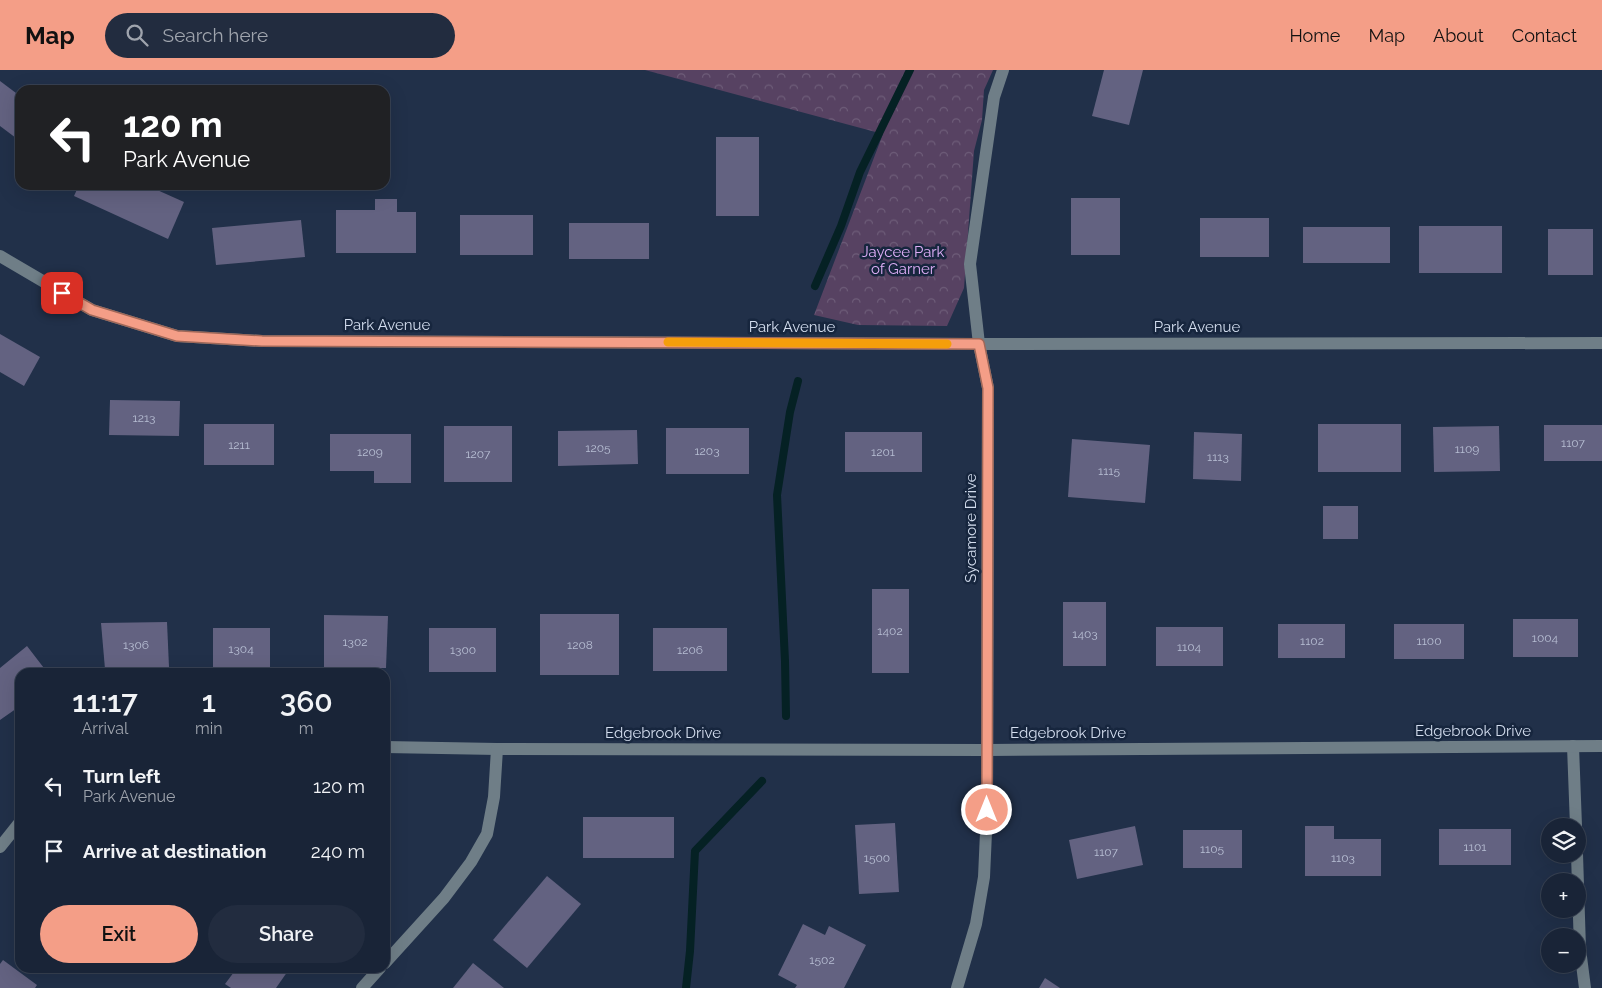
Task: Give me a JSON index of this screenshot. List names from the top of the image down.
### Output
{
  "streets": {
    "street": ["Park Avenue", "Sycamore Drive", "Edgebrook Drive"]
  },
  "crossings": [
    ["Park Avenue", "Sycamore Drive"],
    ["Sycamore Drive", "Edgebrook Drive"]
  ],
  "parks": ["Jaycee Park of Garner"],
  "house_numbers": [
    "1213",
    "1107",
    "1211",
    "1205",
    "1109",
    "1203",
    "1209",
    "1201",
    "1207",
    "1113",
    "1115",
    "1402",
    "1403",
    "1004",
    "1102",
    "1100",
    "1302",
    "1306",
    "1208",
    "1104",
    "1304",
    "1300",
    "1206",
    "1101",
    "1105",
    "1107",
    "1500",
    "1103",
    "1502"
  ],
  "page": {
    "header": "Map",
    "search": "Search here",
    "nav": [
      "Home",
      "Map",
      "About",
      "Contact"
    ],
    "turn": ["120 m", "Park Avenue"],
    "eta": [
      "11:17",
      "Arrival",
      "1",
      "min",
      "360",
      "m"
    ],
    "list": [
      {
        "name": "Turn left",
        "note": "Park Avenue",
        "value": "120 m"
      },
      {
        "name": "Arrive at destination",
        "value": "240 m"
      }
    ],
    "map_buttons": ["+", "−"],
    "buttons": ["Exit", "Share"]
  }
}
